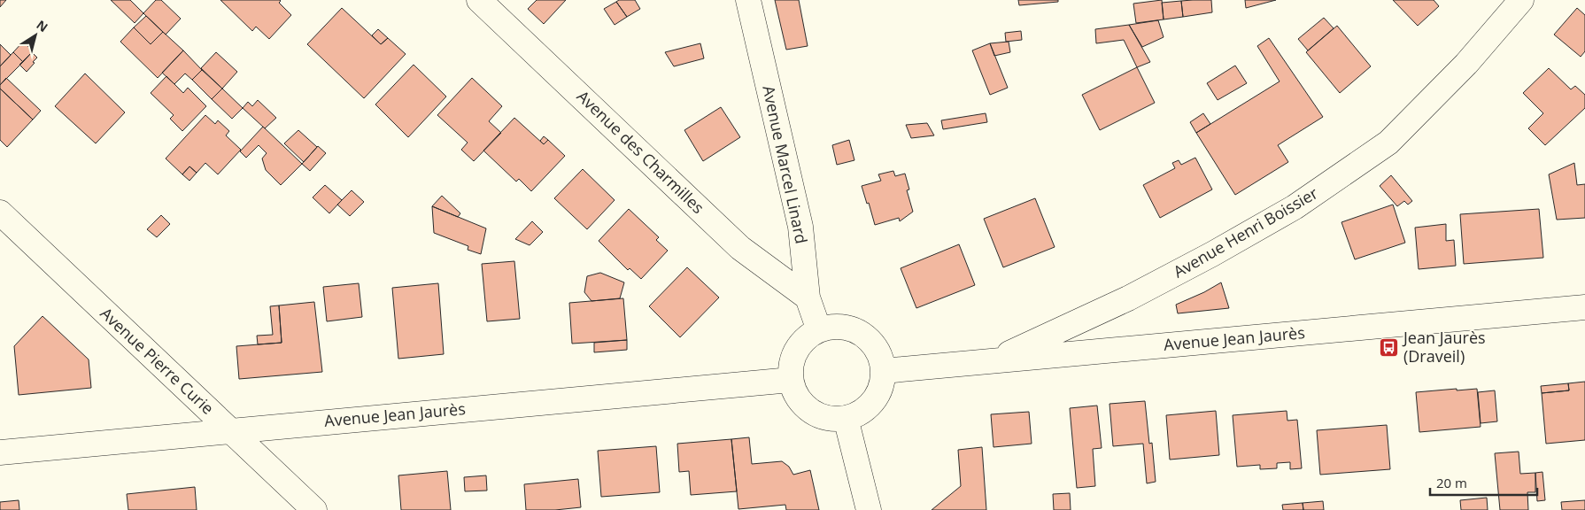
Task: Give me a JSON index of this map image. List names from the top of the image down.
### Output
{
  "streets": {
    "street": [
      "Avenue des Charmilles",
      "Avenue Marcel Linard",
      "Avenue Henri Boissier",
      "Avenue Jean Jaurès",
      "Avenue Pierre Curie"
    ]
  },
  "crossings": [
    ["Avenue des Charmilles", "Avenue Marcel Linard"],
    ["Avenue Marcel Linard", "Avenue Jean Jaurès"],
    ["Avenue Henri Boissier", "Avenue Jean Jaurès"],
    ["Avenue Jean Jaurès", "Avenue Pierre Curie"]
  ],
  "places": {
    "bus stop": ["Jean Jaurès (Draveil)"]
  },
  "scale_bar": "20 m",
  "north": "top right"
}
